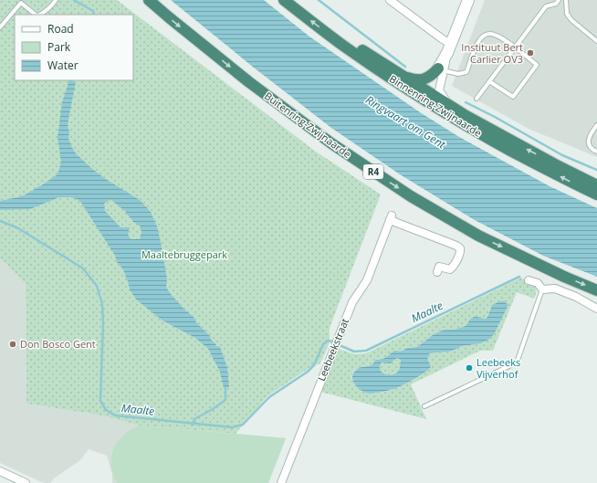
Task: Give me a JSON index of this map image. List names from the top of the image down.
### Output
{
  "streets": {
    "highway": ["Binnenring-Zwijnaarde", "Buitenring-Zwijnaarde", "R4"],
    "street": ["Leebeekstraat"]
  },
  "water": ["Ringvaart om Gent", "Maalte"],
  "parks": ["Maaltebruggepark"],
  "places": ["Instituut Bert Carlier OV3", "Don Bosco Gent", "Leebeeks Vijverhof"],
  "legend": ["Road", "Park", "Water"]
}
